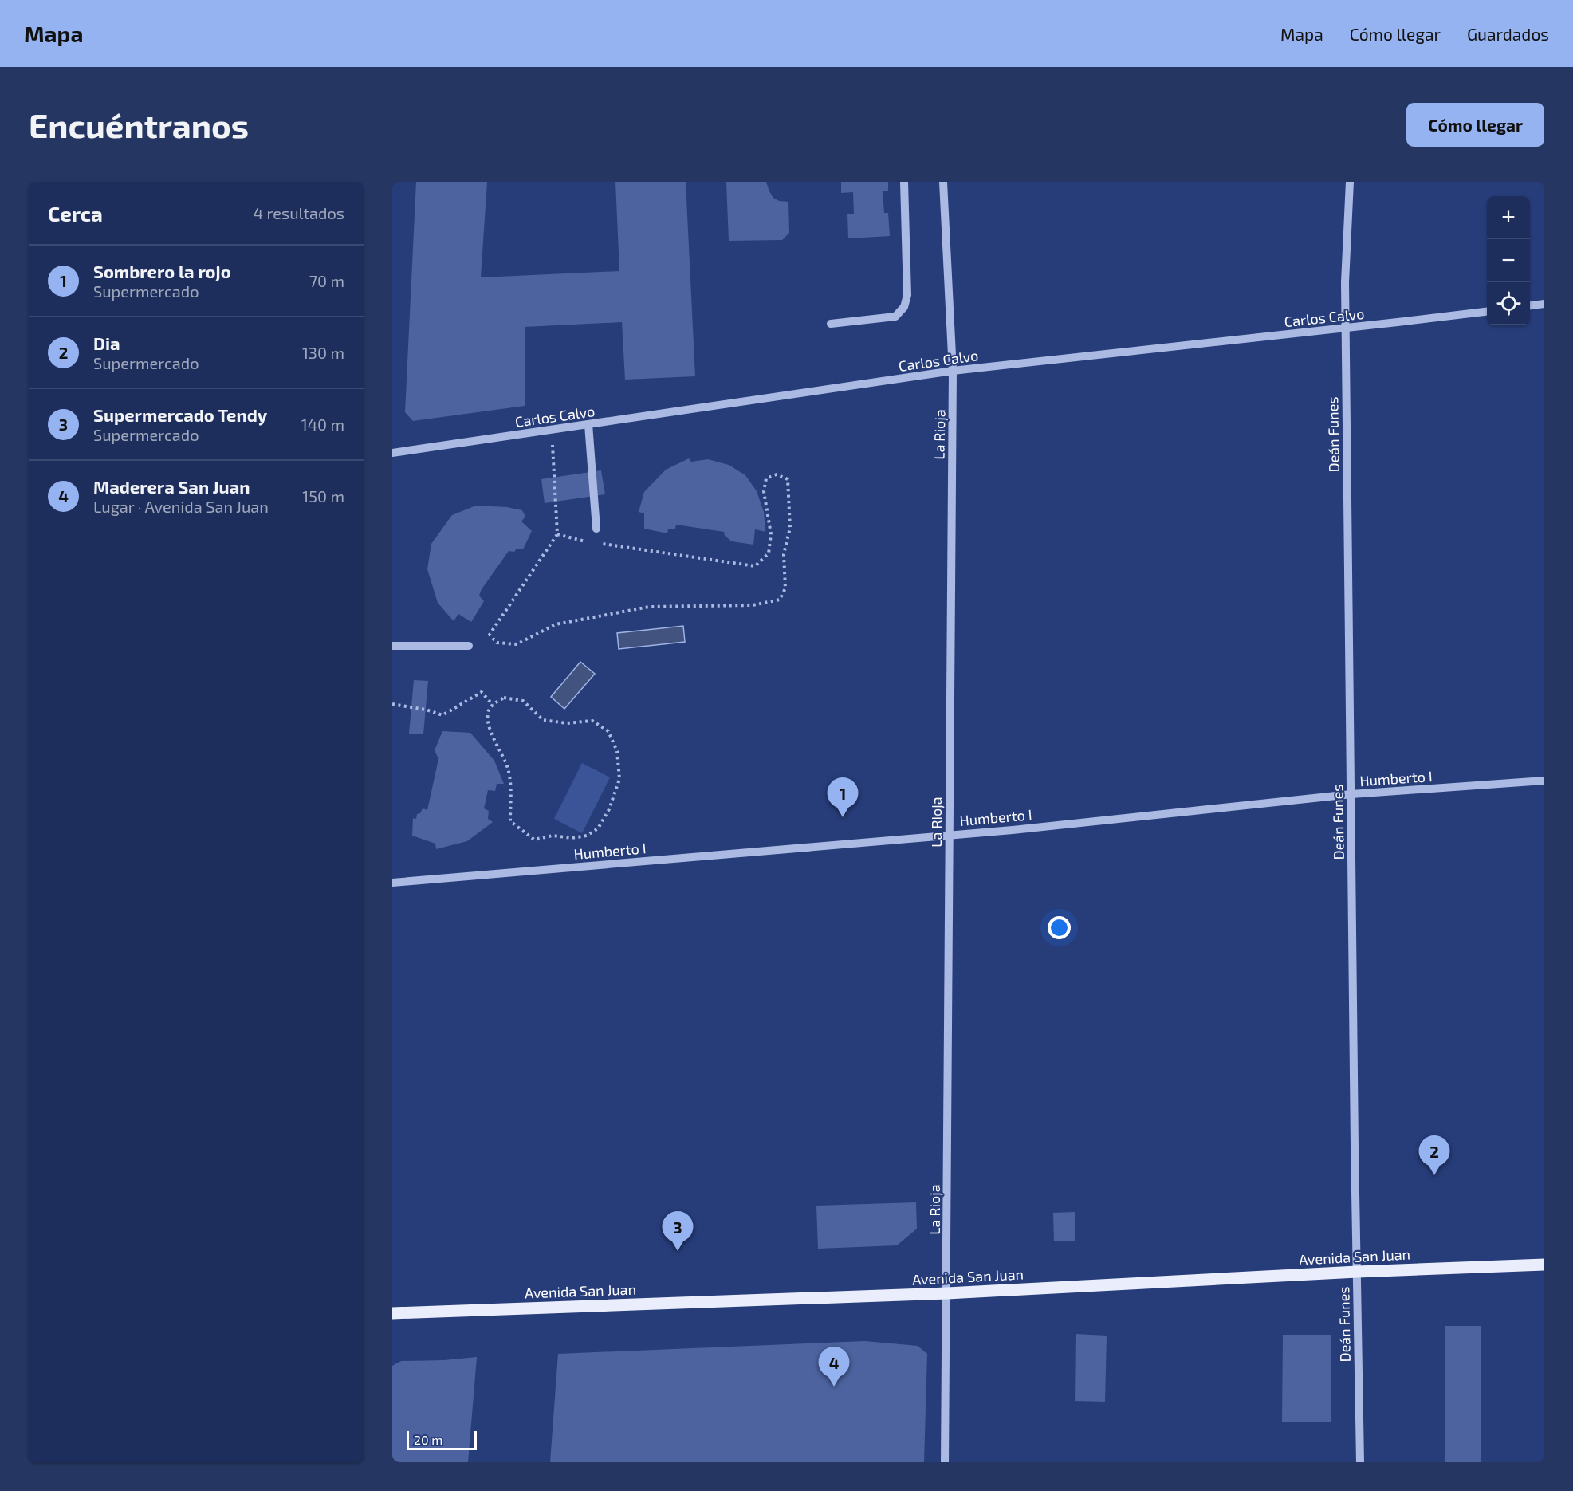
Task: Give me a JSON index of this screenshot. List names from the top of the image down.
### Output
{
  "streets": {
    "main road": ["Avenida San Juan"],
    "street": [
      "Carlos Calvo",
      "La Rioja",
      "Deán Funes",
      "Humberto I"
    ]
  },
  "crossings": [
    ["Carlos Calvo", "La Rioja"],
    ["Carlos Calvo", "Deán Funes"],
    ["La Rioja", "Humberto I"],
    ["La Rioja", "Avenida San Juan"],
    ["Deán Funes", "Humberto I"],
    ["Deán Funes", "Avenida San Juan"]
  ],
  "scale_bar": "20 m",
  "page": {
    "header": "Mapa",
    "nav": ["Mapa", "Cómo llegar", "Guardados"],
    "buttons": "Cómo llegar",
    "title": "Encuéntranos",
    "heading": ["Cerca", "4 resultados"],
    "map_buttons": ["+", "−"],
    "list": [
      {
        "mark": "1",
        "name": "Sombrero la rojo",
        "note": "Supermercado",
        "value": "70 m"
      },
      {
        "mark": "2",
        "name": "Dia",
        "note": "Supermercado",
        "value": "130 m"
      },
      {
        "mark": "3",
        "name": "Supermercado Tendy",
        "note": "Supermercado",
        "value": "140 m"
      },
      {
        "mark": "4",
        "name": "Maderera San Juan",
        "note": "Lugar · Avenida San Juan",
        "value": "150 m"
      }
    ],
    "pins": [
      "1",
      "2",
      "3",
      "4"
    ],
    "scale": "20 m"
  }
}
